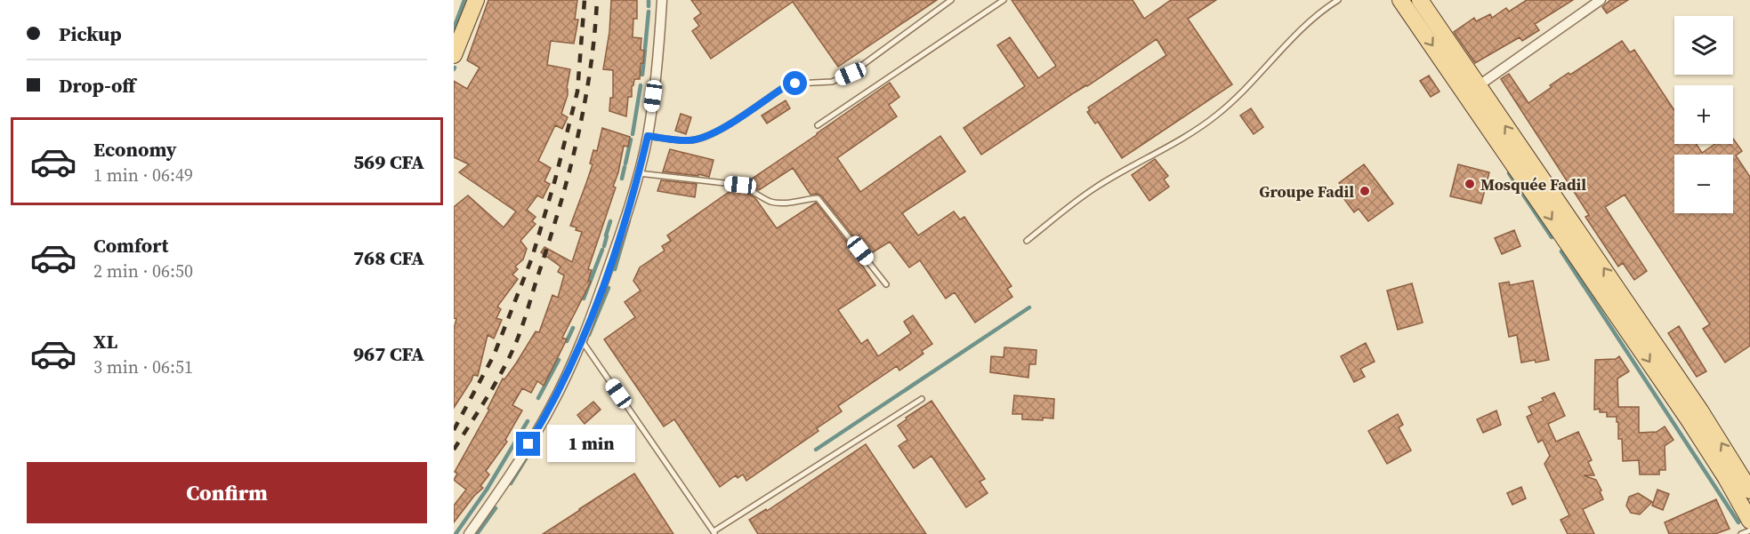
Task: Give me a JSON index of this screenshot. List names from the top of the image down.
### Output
{
  "places": ["Mosquée Fadil", "Groupe Fadil"],
  "page": {
    "banner": ["Pickup", "Drop-off"],
    "map_buttons": ["+", "−"],
    "list": [
      {
        "name": "Economy",
        "note": "1 min · 06:49",
        "value": "569 CFA"
      },
      {
        "name": "Comfort",
        "note": "2 min · 06:50",
        "value": "768 CFA"
      },
      {
        "name": "XL",
        "note": "3 min · 06:51",
        "value": "967 CFA"
      }
    ],
    "bubble": "1 min",
    "buttons": "Confirm"
  }
}
